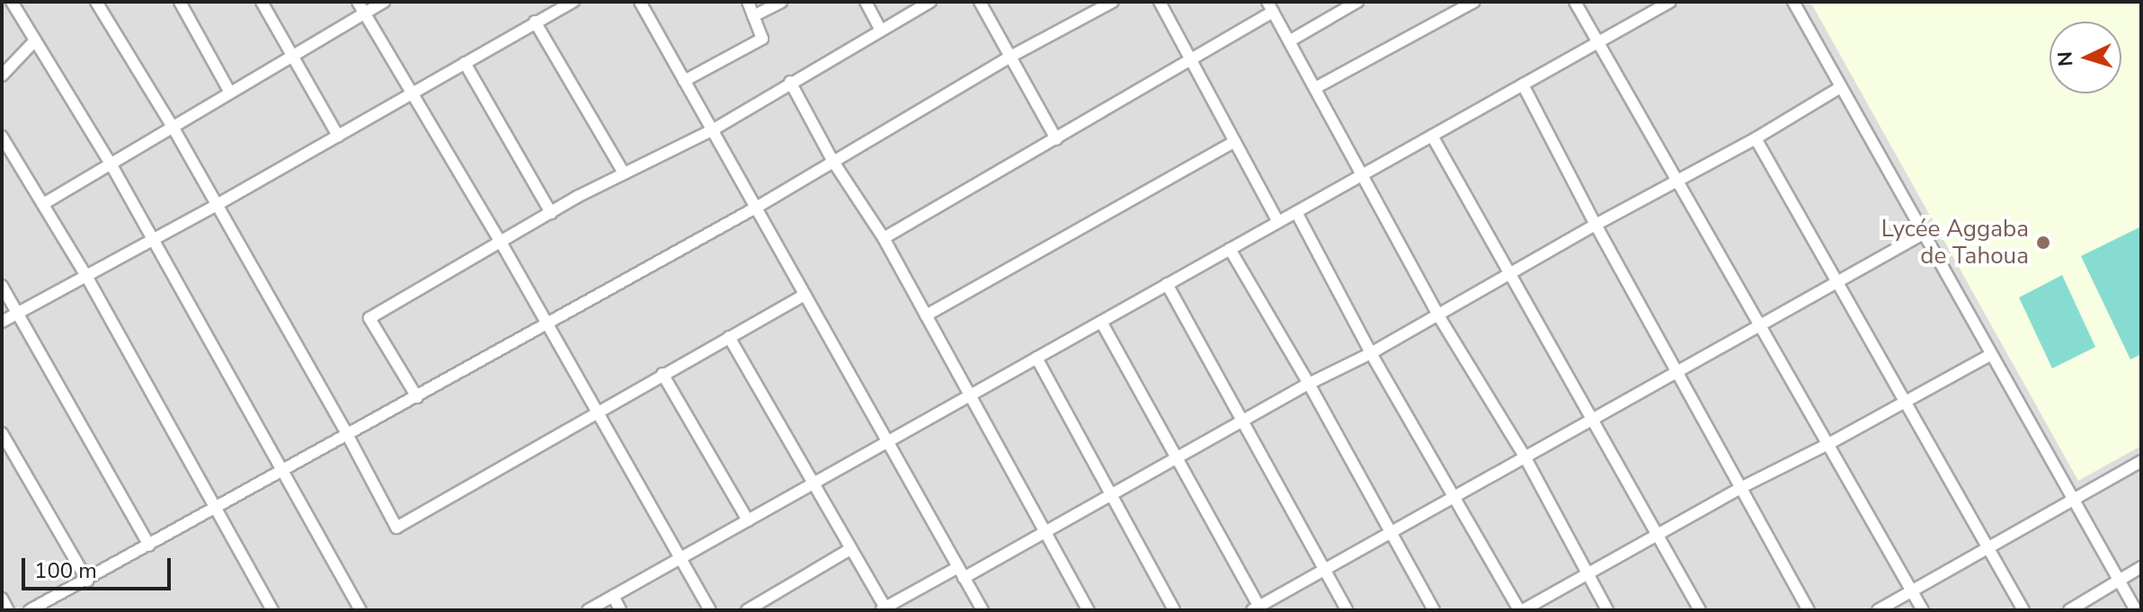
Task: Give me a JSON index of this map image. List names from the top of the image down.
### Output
{
  "places": ["Lycée Aggaba de Tahoua"],
  "scale_bar": "100 m",
  "north": "left"
}
